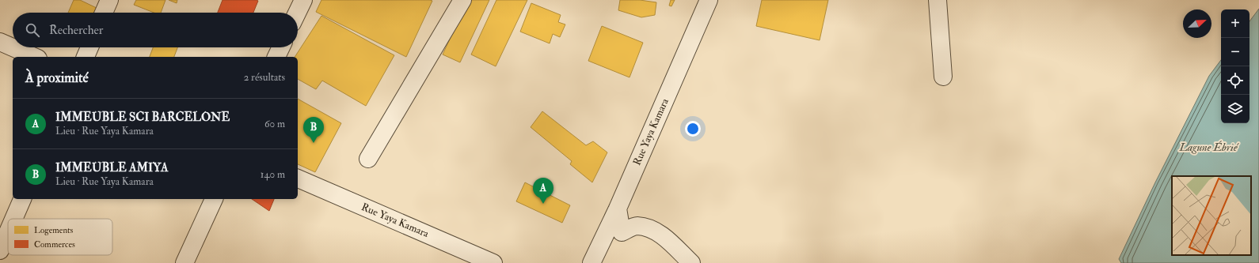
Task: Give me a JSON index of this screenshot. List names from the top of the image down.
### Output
{
  "streets": {
    "street": ["Rue Yaya Kamara"]
  },
  "water": ["Lagune Ébrié"],
  "legend": ["Logements", "Commerces"],
  "north": "top right",
  "page": {
    "map_buttons": ["+", "−"],
    "search": "Rechercher",
    "heading": ["À proximité", "2 résultats"],
    "list": [
      {
        "mark": "A",
        "name": "IMMEUBLE SCI BARCELONE",
        "note": "Lieu · Rue Yaya Kamara",
        "value": "60 m"
      },
      {
        "mark": "B",
        "name": "IMMEUBLE AMIYA",
        "note": "Lieu · Rue Yaya Kamara",
        "value": "140 m"
      }
    ],
    "pins": ["B", "A"]
  }
}
